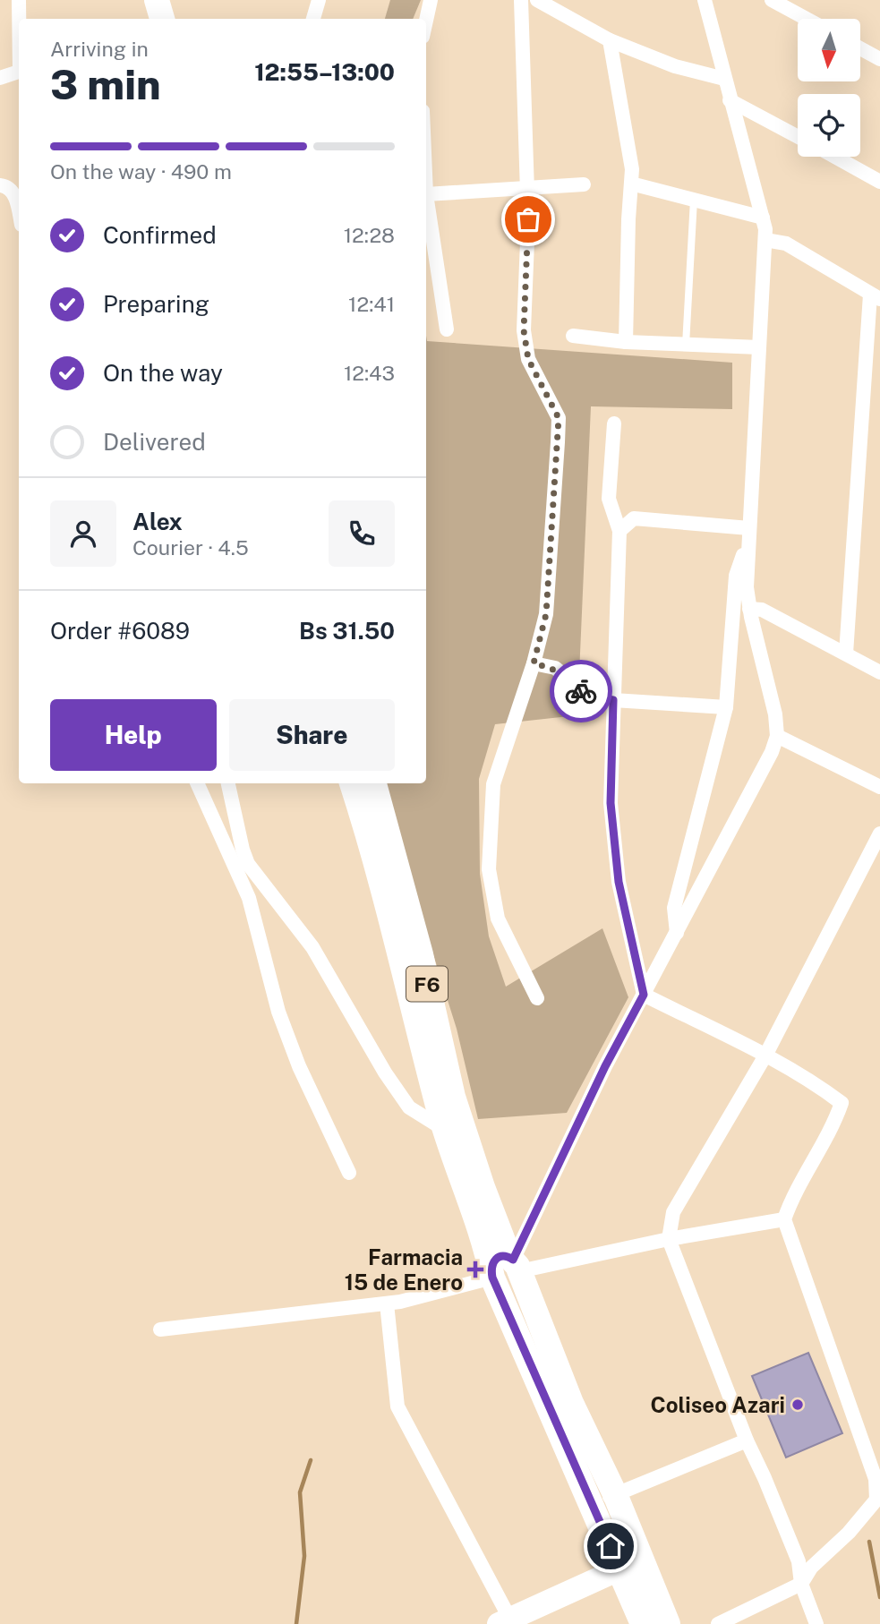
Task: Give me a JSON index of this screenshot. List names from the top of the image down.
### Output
{
  "streets": {
    "highway": ["F6"]
  },
  "places": {
    "health": ["Farmacia 15 de Enero"],
    "other": ["Coliseo Azari"]
  },
  "north": "bottom",
  "page": {
    "heading": ["3 min", "Arriving in", "12:55–13:00"],
    "panel": [
      "Alex",
      "Courier · 4.5",
      "Order #6089",
      "Bs 31.50"
    ],
    "bar": "On the way · 490 m",
    "list": [
      ["Confirmed", "12:28"],
      ["Preparing", "12:41"],
      ["On the way", "12:43"],
      "Delivered"
    ],
    "buttons": ["Help", "Share"]
  }
}
